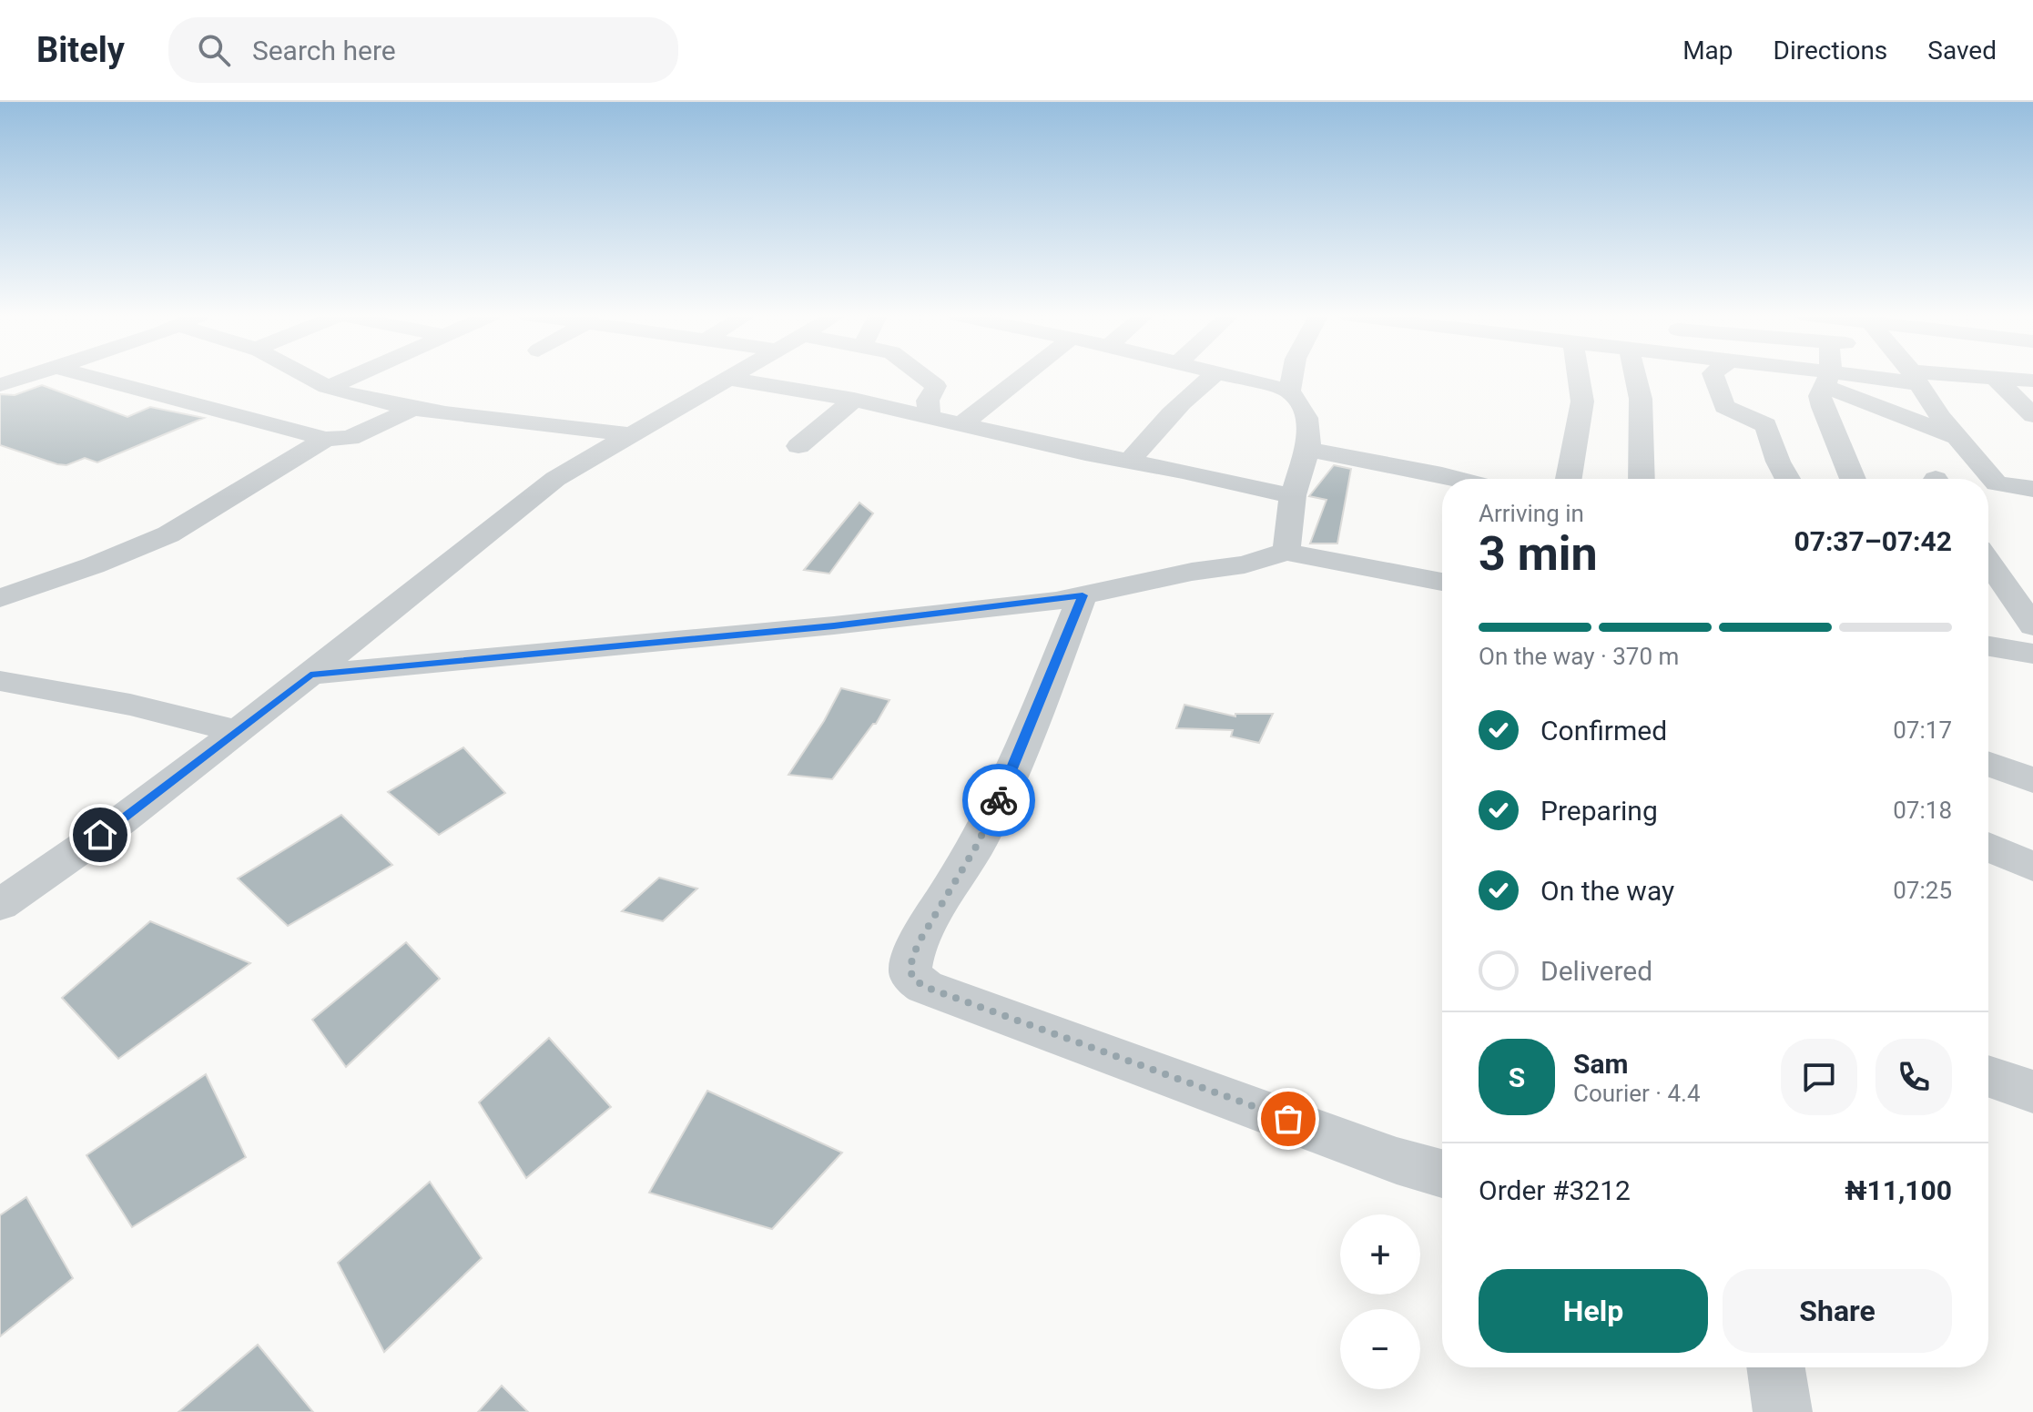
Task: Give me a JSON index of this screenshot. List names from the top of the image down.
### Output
{
  "page": {
    "header": "Bitely",
    "search": "Search here",
    "nav": ["Map", "Directions", "Saved"],
    "heading": ["3 min", "Arriving in", "07:37–07:42"],
    "panel": [
      "Sam",
      "Courier · 4.4",
      "Order #3212",
      "₦11,100"
    ],
    "bar": "On the way · 370 m",
    "list": [
      ["Confirmed", "07:17"],
      ["Preparing", "07:18"],
      ["On the way", "07:25"],
      "Delivered"
    ],
    "round": "S",
    "map_buttons": ["+", "−"],
    "buttons": ["Help", "Share"]
  }
}
